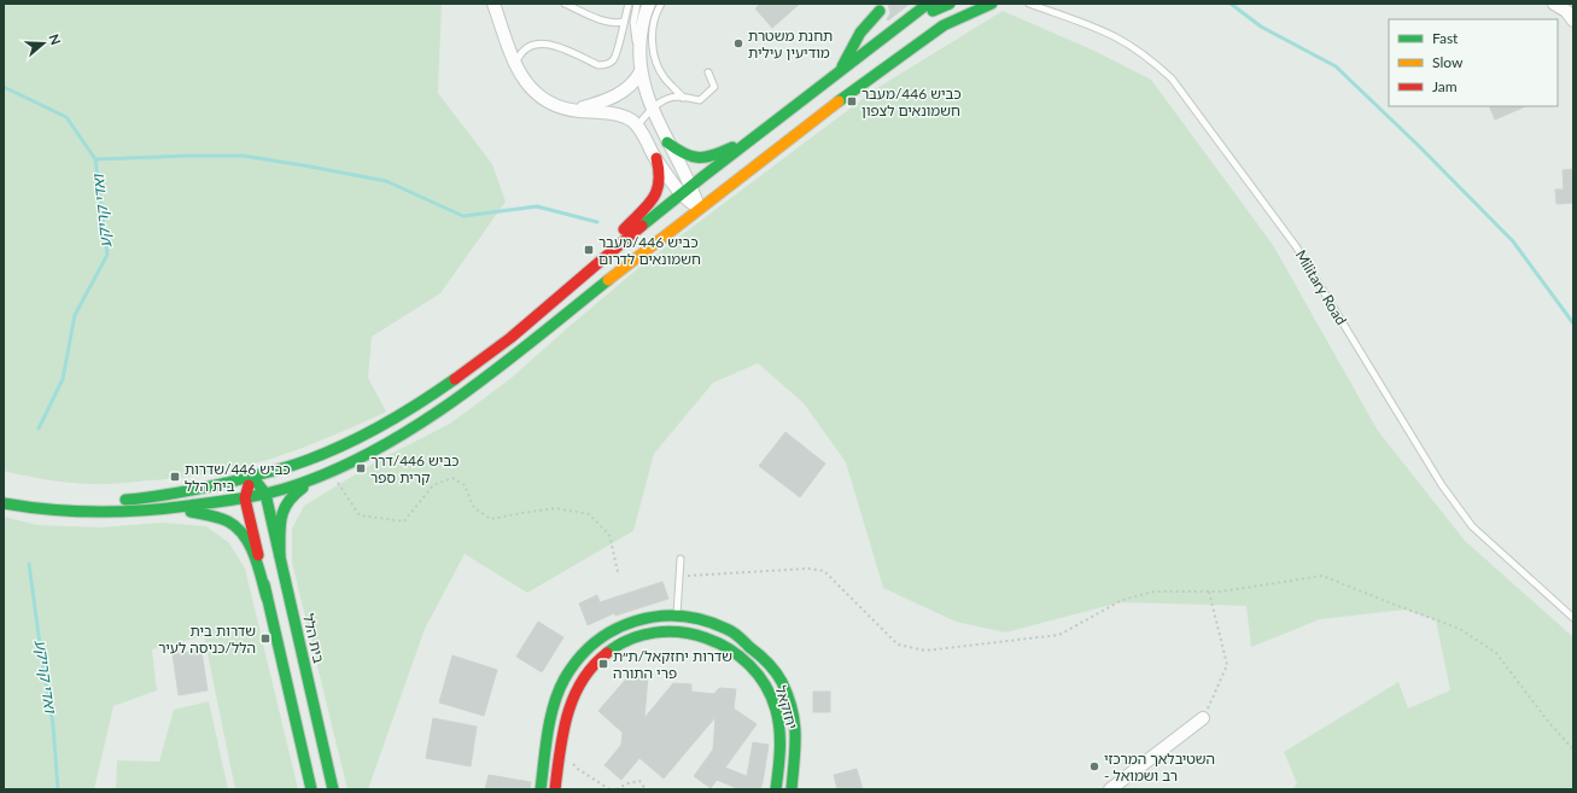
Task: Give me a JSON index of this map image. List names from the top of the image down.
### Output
{
  "streets": {
    "main road": ["בית הלל", "יחזקאל"],
    "lane": ["Military Road"]
  },
  "water": ["ואדי קריקע"],
  "places": {
    "other": ["תחנת משטרת מודיעין עילית", "השטיבלאך המרכזי - רב ושמואל"],
    "transit": [
      "כביש 446/מעבר חשמונאים לצפון",
      "כביש 446/מעבר חשמונאים לדרום",
      "כביש 446/דרך קרית ספר",
      "כביש 446/שדרות בית הלל",
      "שדרות בית הלל/כניסה לעיר",
      "שדרות יחזקאל/ת״ת פרי התורה"
    ]
  },
  "legend": ["Fast", "Slow", "Jam"],
  "north": "right"
}
